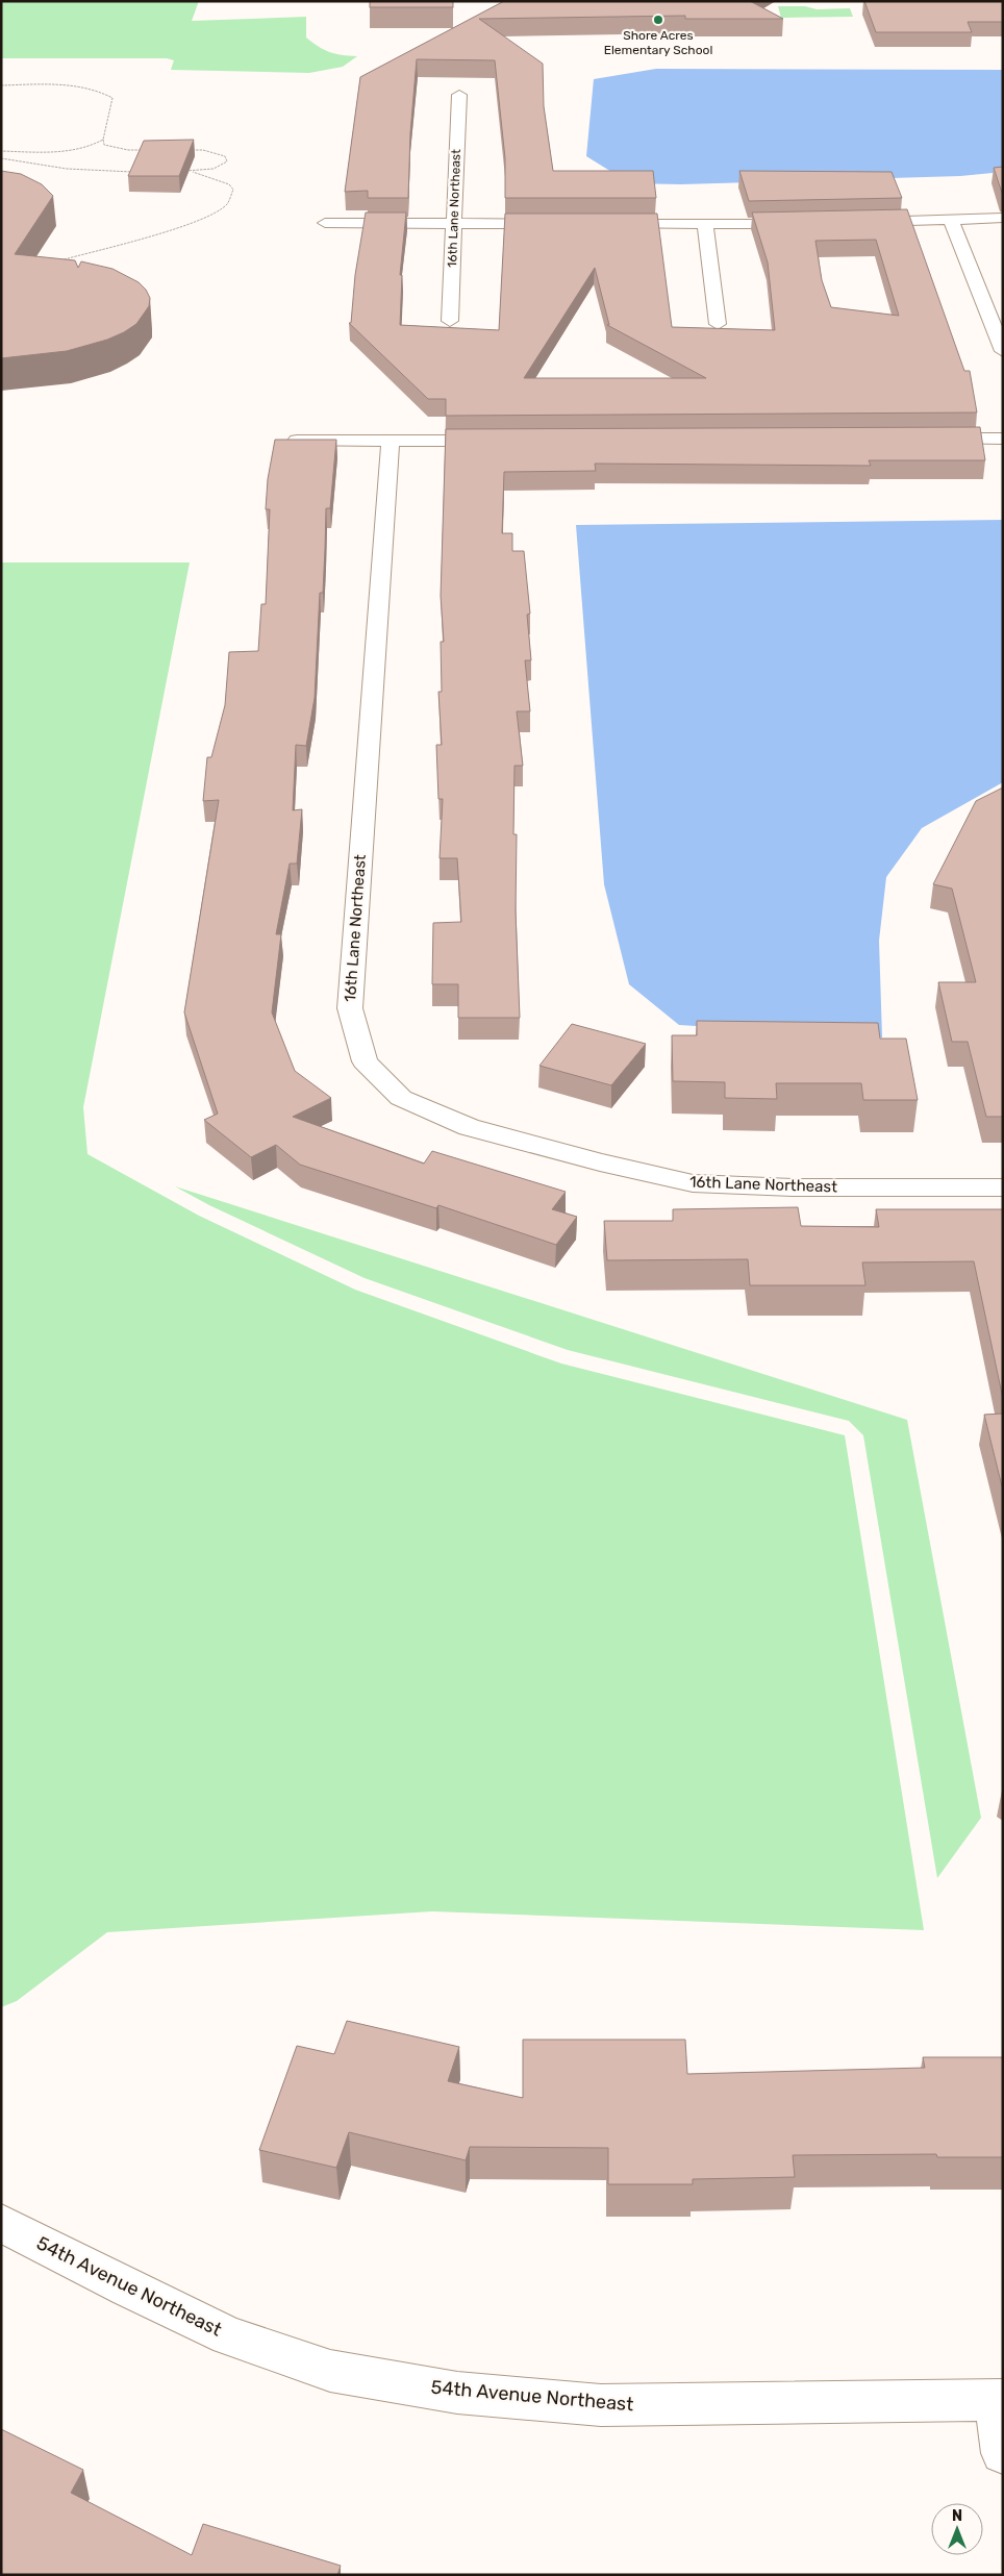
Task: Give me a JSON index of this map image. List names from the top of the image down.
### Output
{
  "streets": {
    "street": ["16th Lane Northeast", "54th Avenue Northeast"]
  },
  "places": ["Shore Acres Elementary School"],
  "north": "top"
}
